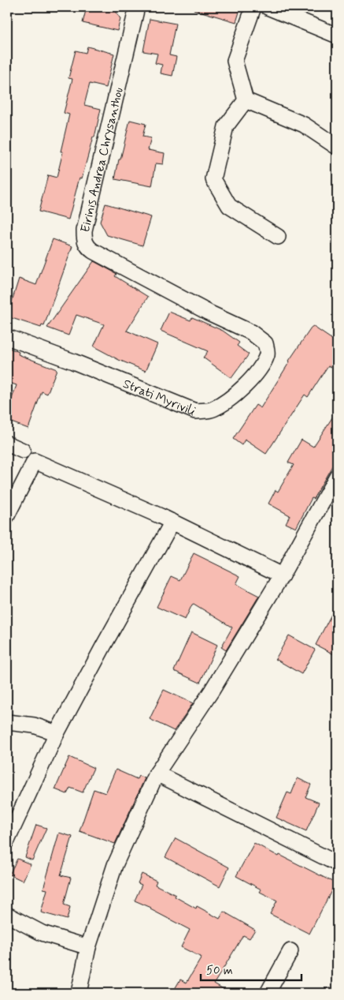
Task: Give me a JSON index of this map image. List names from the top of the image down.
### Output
{
  "streets": {
    "street": ["Eirinis Andrea Chrysanthou", "Strati Myrivili"]
  },
  "crossings": [
    ["Eirinis Andrea Chrysanthou", "Strati Myrivili"]
  ],
  "scale_bar": "50 m"
}
